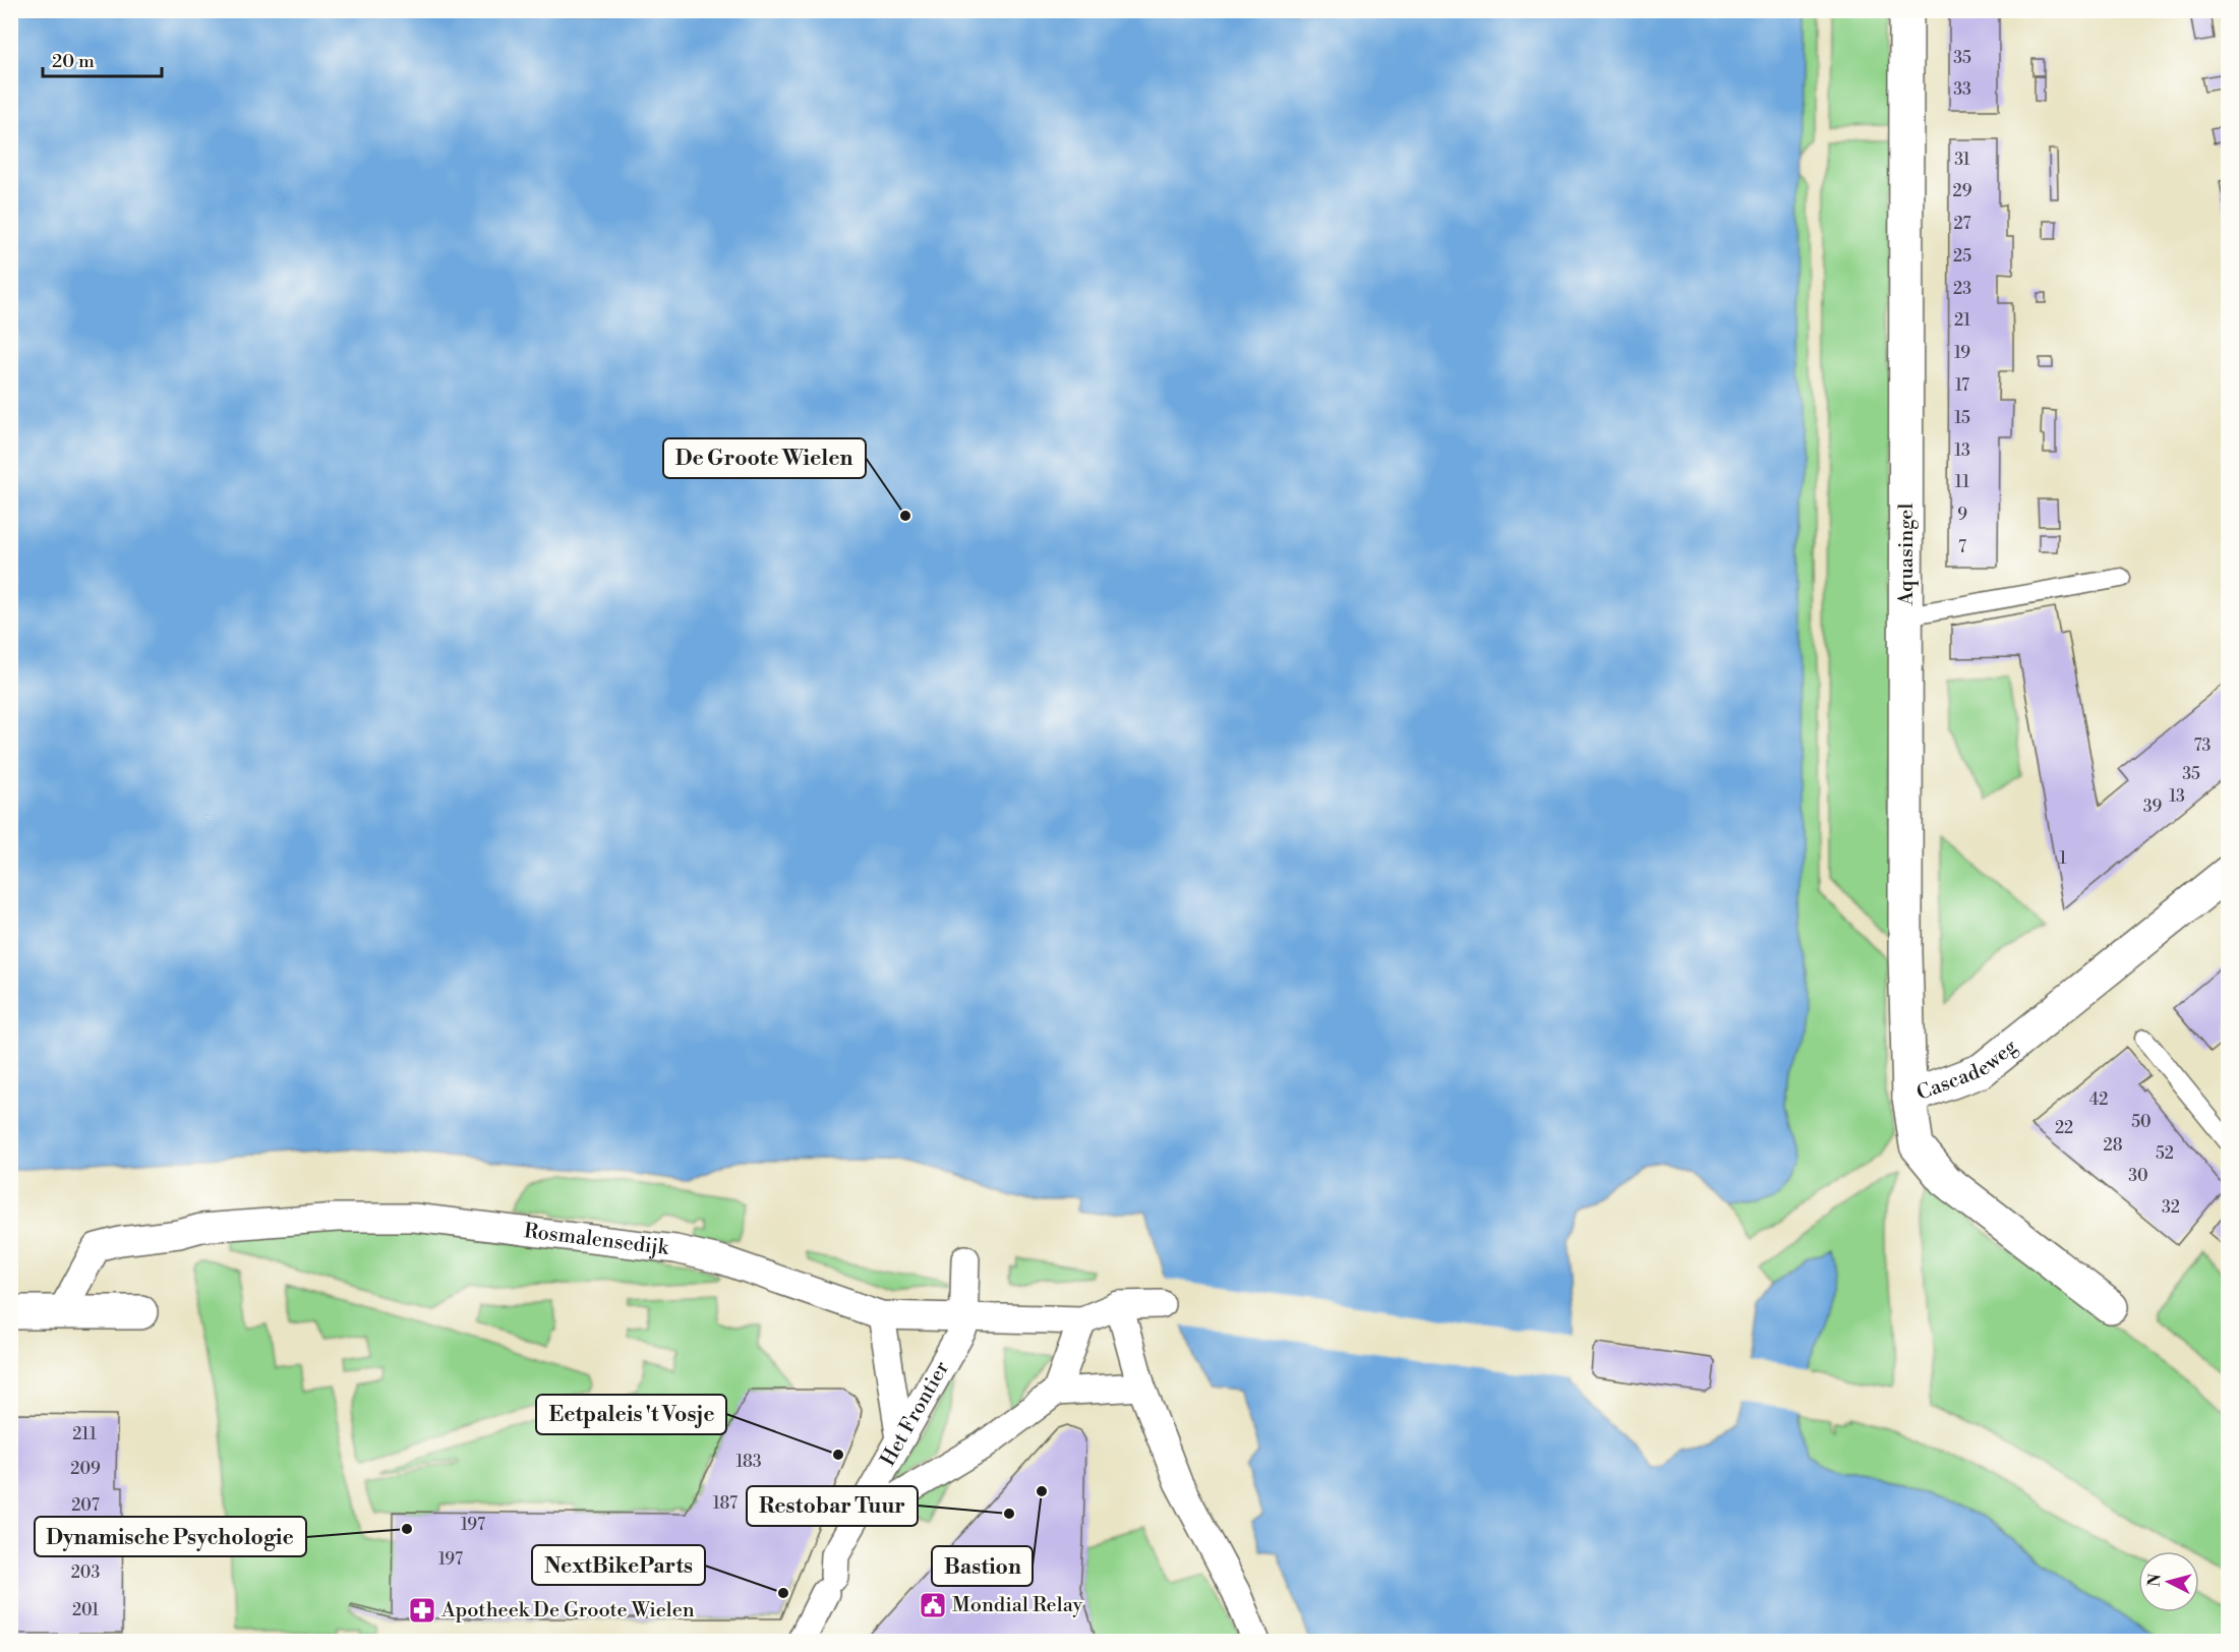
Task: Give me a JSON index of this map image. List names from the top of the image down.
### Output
{
  "streets": {
    "street": [
      "Aquasingel",
      "Cascadeweg",
      "Rosmalensedijk",
      "Het Frontier"
    ]
  },
  "crossings": [
    ["Aquasingel", "Cascadeweg"],
    ["Rosmalensedijk", "Het Frontier"]
  ],
  "places": {
    "other": [
      "De Groote Wielen",
      "Eetpaleis 't Vosje",
      "Bastion",
      "Restobar Tuur",
      "Dynamische Psychologie",
      "NextBikeParts"
    ],
    "public building": ["Mondial Relay"],
    "pharmacy": ["Apotheek De Groote Wielen"]
  },
  "house_numbers": [
    "35",
    "33",
    "31",
    "29",
    "27",
    "25",
    "23",
    "21",
    "19",
    "17",
    "15",
    "13",
    "11",
    "9",
    "7",
    "73",
    "35",
    "13",
    "39",
    "1",
    "42",
    "50",
    "22",
    "28",
    "52",
    "30",
    "32",
    "211",
    "183",
    "209",
    "187",
    "207",
    "197",
    "197",
    "203",
    "201"
  ],
  "scale_bar": "20 m",
  "north": "left"
}
